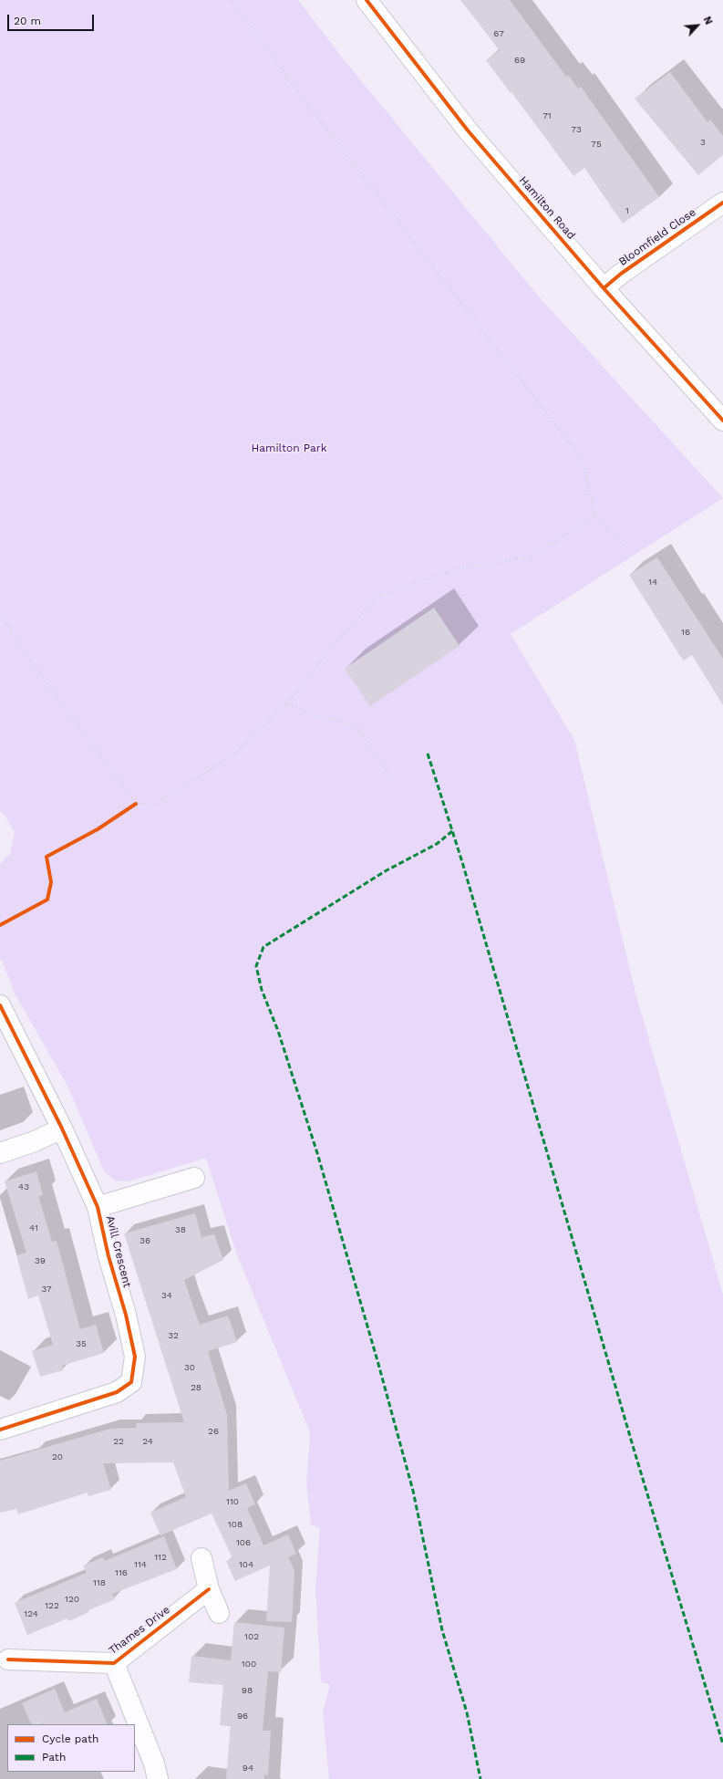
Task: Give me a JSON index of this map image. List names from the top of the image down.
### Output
{
  "streets": {
    "street": [
      "Hamilton Road",
      "Bloomfield Close",
      "Avill Crescent",
      "Thames Drive"
    ]
  },
  "crossings": [
    ["Hamilton Road", "Bloomfield Close"]
  ],
  "parks": ["Hamilton Park"],
  "house_numbers": [
    "67",
    "69",
    "71",
    "73",
    "3",
    "75",
    "1",
    "14",
    "16",
    "43",
    "41",
    "38",
    "36",
    "39",
    "37",
    "34",
    "32",
    "35",
    "30",
    "28",
    "26",
    "22",
    "24",
    "20",
    "110",
    "108",
    "106",
    "112",
    "114",
    "104",
    "116",
    "118",
    "120",
    "122",
    "124",
    "102",
    "100",
    "98",
    "96",
    "94"
  ],
  "legend": ["Cycle path", "Path"],
  "scale_bar": "20 m",
  "north": "top right"
}
